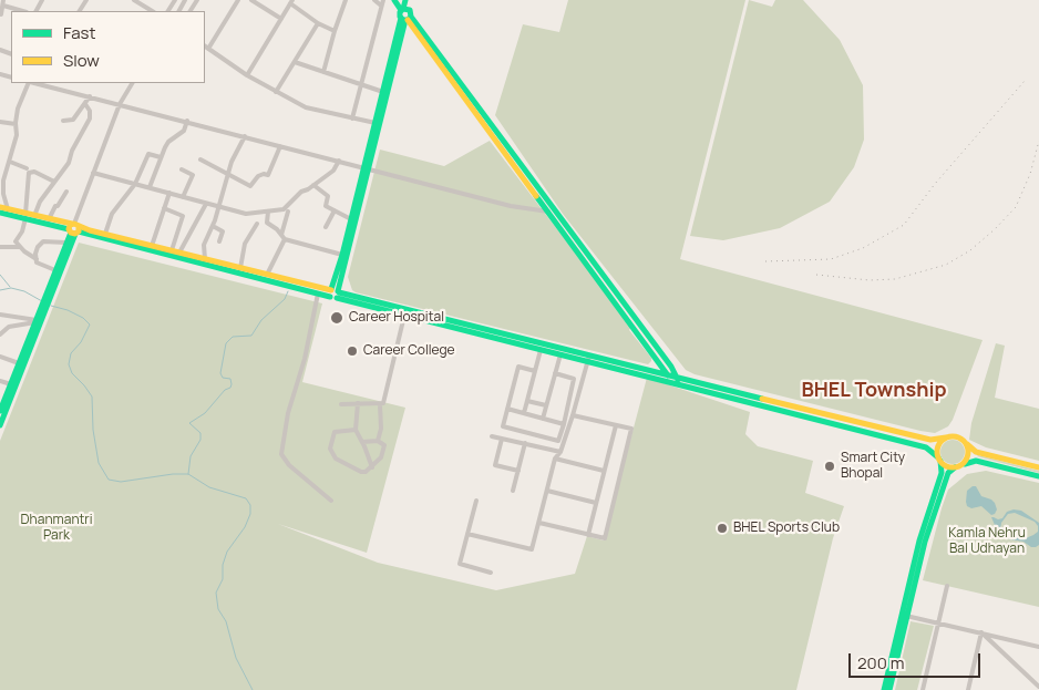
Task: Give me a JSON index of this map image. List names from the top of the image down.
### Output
{
  "districts": ["BHEL Township"],
  "parks": ["Dhanmantri Park", "Kamla Nehru Bal Udhayan"],
  "places": [
    "Career Hospital",
    "Career College",
    "Smart City Bhopal",
    "BHEL Sports Club"
  ],
  "legend": ["Fast", "Slow"],
  "scale_bar": "200 m"
}
